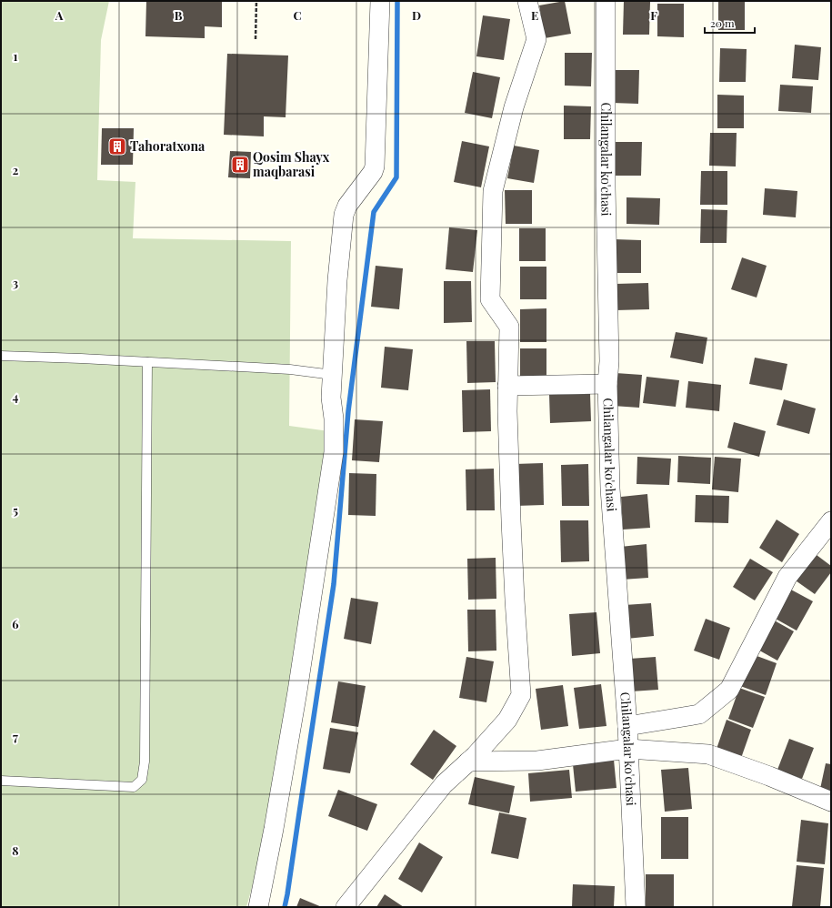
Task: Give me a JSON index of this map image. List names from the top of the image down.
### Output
{
  "streets": {
    "street": ["Chilangalar ko'chasi"]
  },
  "places": {
    "building": ["Tahoratxona", "Qosim Shayx maqbarasi"]
  },
  "scale_bar": "20 m",
  "grid": {
    "columns": [
      "A",
      "B",
      "C",
      "D",
      "E",
      "F"
    ],
    "rows": [
      "1",
      "2",
      "3",
      "4",
      "5",
      "6",
      "7",
      "8"
    ]
  }
}
